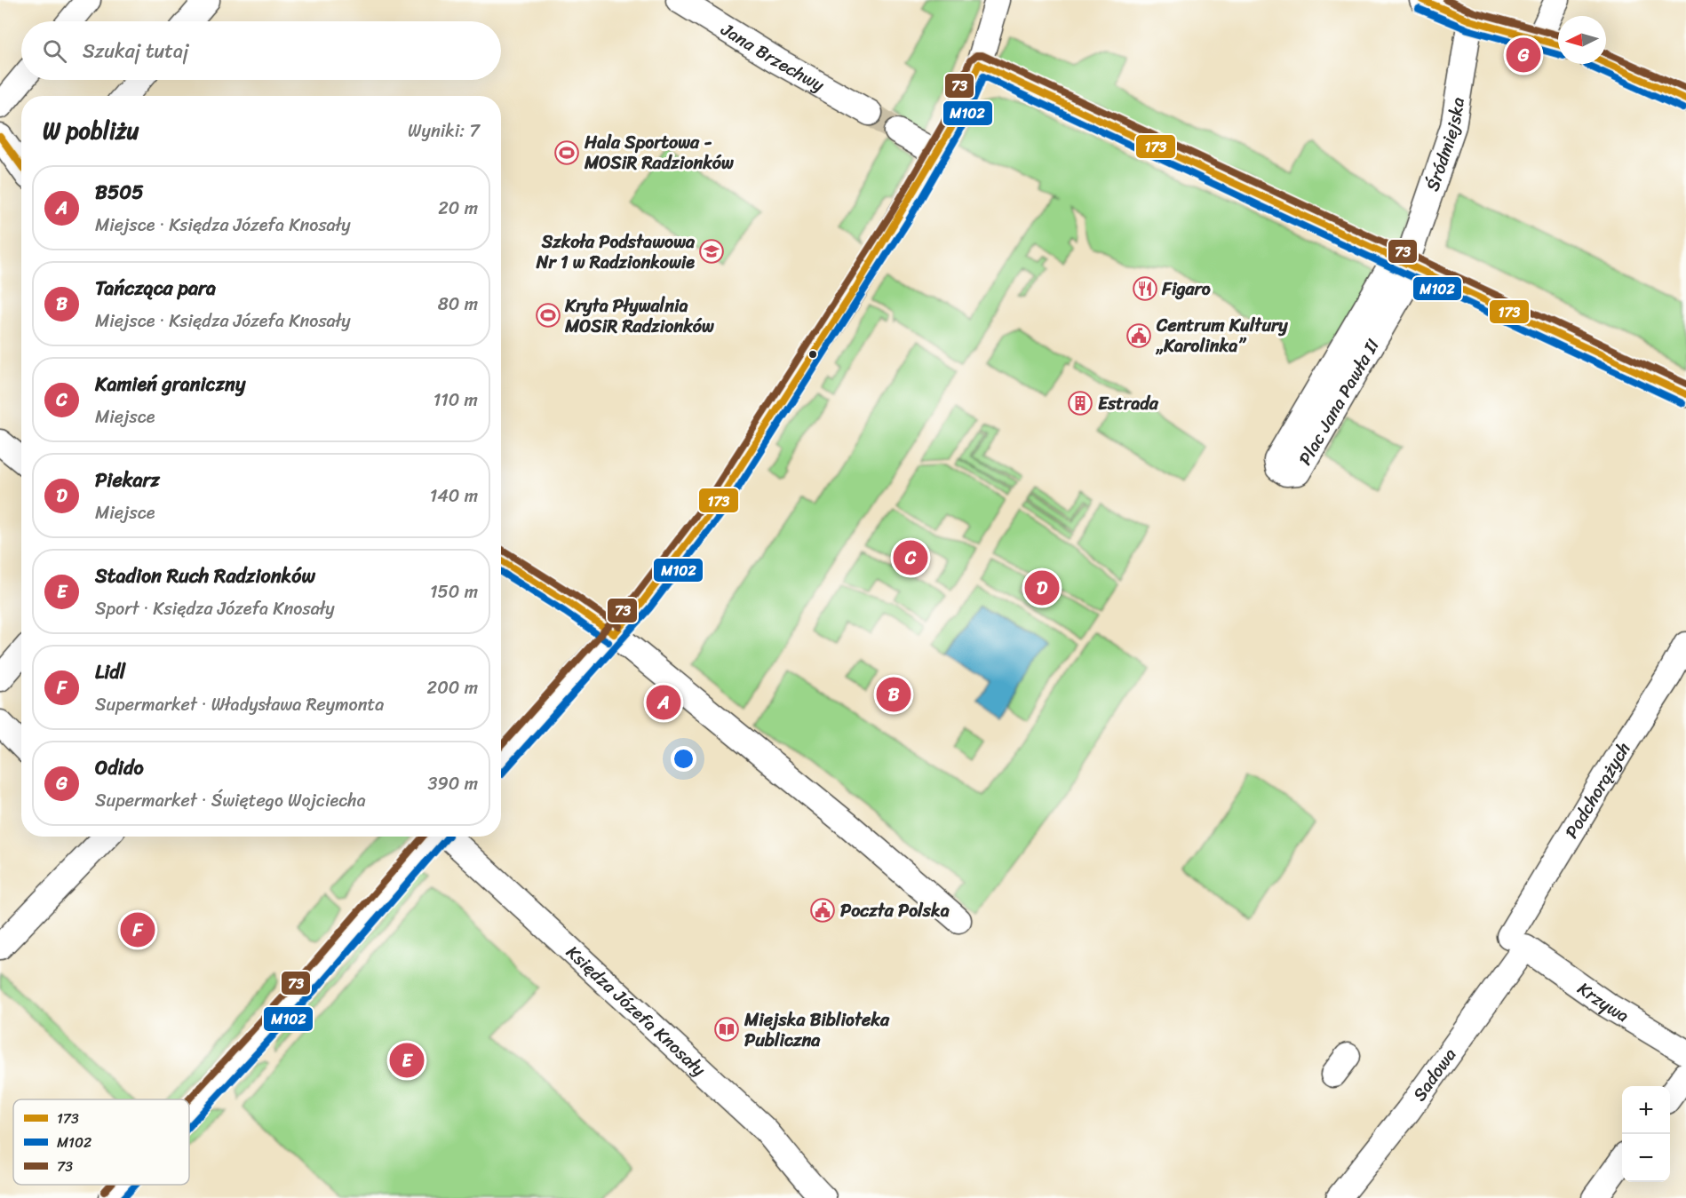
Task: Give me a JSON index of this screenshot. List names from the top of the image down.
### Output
{
  "streets": {
    "street": [
      "Jana Brzechwy",
      "Śródmiejska",
      "Plac Jana Pawła II",
      "Podchorążych",
      "Krzywa",
      "Księdza Józefa Knosały",
      "Sadowa"
    ]
  },
  "crossings": [
    ["Śródmiejska", "Plac Jana Pawła II"],
    ["Podchorążych", "Krzywa"],
    ["Podchorążych", "Sadowa"],
    ["Krzywa", "Sadowa"]
  ],
  "places": {
    "sports": ["Hala Sportowa - MOSiR Radzionków", "Kryta Pływalnia MOSiR Radzionków"],
    "school or university": ["Szkoła Podstawowa Nr 1 w Radzionkowie"],
    "restaurant": ["Figaro"],
    "public building": ["Centrum Kultury „Karolinka”", "Poczta Polska"],
    "building": ["Estrada"],
    "library": ["Miejska Biblioteka Publiczna"]
  },
  "lines": ["transit line 173", "transit line 73", "transit line M102"],
  "legend": ["173", "M102", "73"],
  "north": "left",
  "page": {
    "search": "Szukaj tutaj",
    "pins": [
      "G",
      "C",
      "D",
      "B",
      "A",
      "F",
      "E"
    ],
    "heading": ["W pobliżu", "Wyniki: 7"],
    "list": [
      {
        "mark": "A",
        "name": "B505",
        "note": "Miejsce · Księdza Józefa Knosały",
        "value": "20 m"
      },
      {
        "mark": "B",
        "name": "Tańcząca para",
        "note": "Miejsce · Księdza Józefa Knosały",
        "value": "80 m"
      },
      {
        "mark": "C",
        "name": "Kamień graniczny",
        "note": "Miejsce",
        "value": "110 m"
      },
      {
        "mark": "D",
        "name": "Piekarz",
        "note": "Miejsce",
        "value": "140 m"
      },
      {
        "mark": "E",
        "name": "Stadion Ruch Radzionków",
        "note": "Sport · Księdza Józefa Knosały",
        "value": "150 m"
      },
      {
        "mark": "F",
        "name": "Lidl",
        "note": "Supermarket · Władysława Reymonta",
        "value": "200 m"
      },
      {
        "mark": "G",
        "name": "Odido",
        "note": "Supermarket · Świętego Wojciecha",
        "value": "390 m"
      }
    ],
    "map_buttons": ["+", "−"]
  }
}
